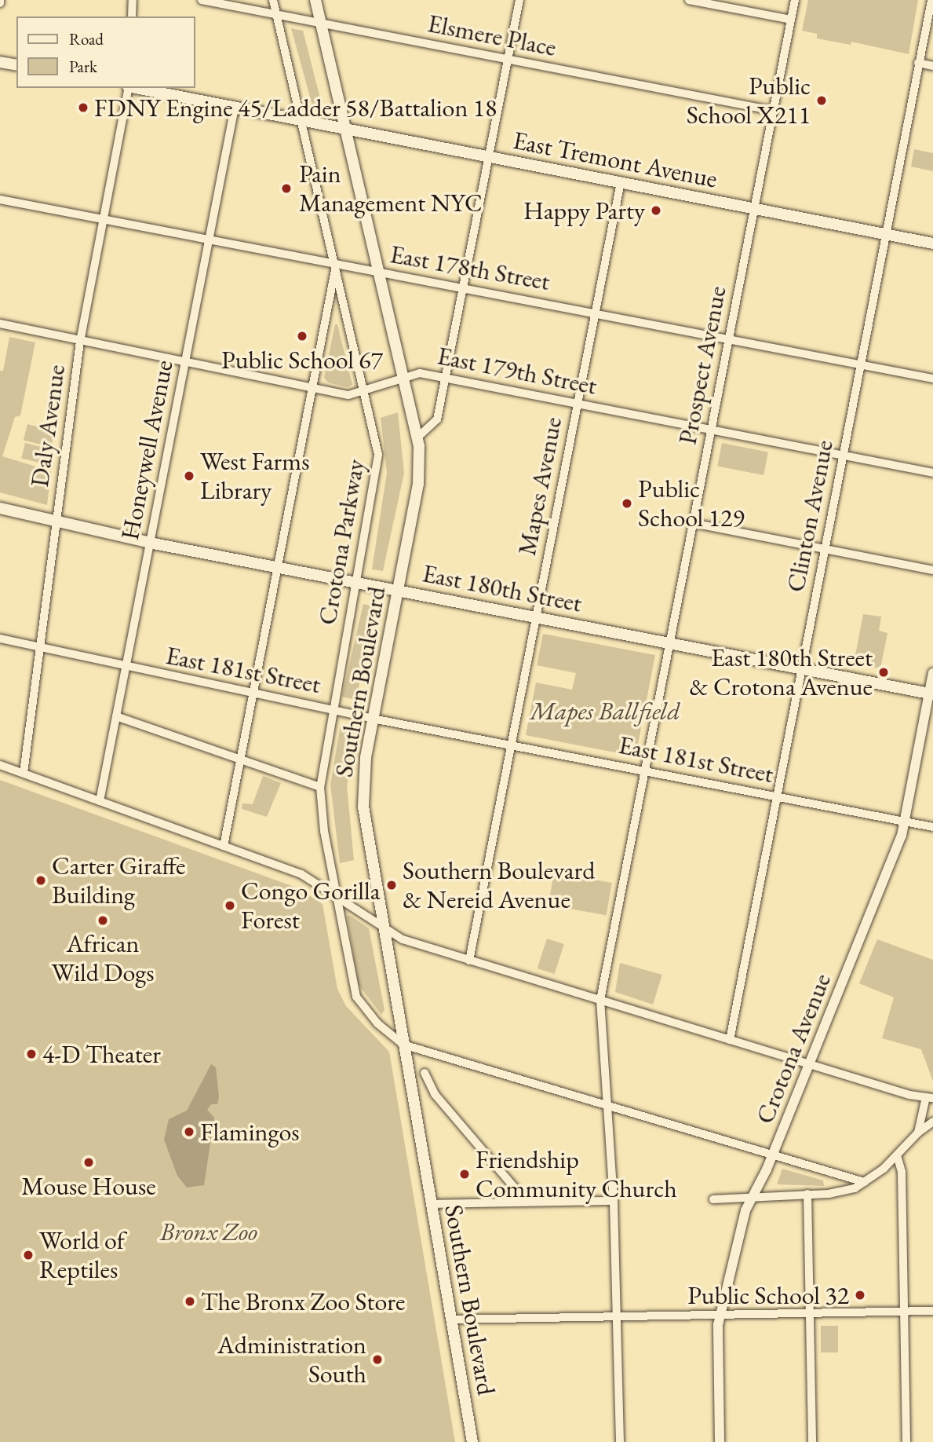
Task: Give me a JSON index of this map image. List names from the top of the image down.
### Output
{
  "streets": {
    "main road": ["East Tremont Avenue", "East 180th Street", "Southern Boulevard"],
    "street": [
      "Elsmere Place",
      "East 178th Street",
      "Prospect Avenue",
      "East 179th Street",
      "Daly Avenue",
      "Honeywell Avenue",
      "Mapes Avenue",
      "Clinton Avenue",
      "Crotona Parkway",
      "East 181st Street",
      "Crotona Avenue"
    ]
  },
  "crossings": [
    ["Elsmere Place", "Prospect Avenue"],
    ["Elsmere Place", "Crotona Parkway"],
    ["Elsmere Place", "Southern Boulevard"],
    ["East Tremont Avenue", "Prospect Avenue"],
    ["East Tremont Avenue", "Honeywell Avenue"],
    ["East Tremont Avenue", "Mapes Avenue"],
    ["East Tremont Avenue", "Clinton Avenue"],
    ["East Tremont Avenue", "Crotona Parkway"],
    ["East Tremont Avenue", "Southern Boulevard"],
    ["East 178th Street", "Prospect Avenue"],
    ["East 178th Street", "Daly Avenue"],
    ["East 178th Street", "Honeywell Avenue"],
    ["East 178th Street", "Mapes Avenue"],
    ["East 178th Street", "Clinton Avenue"],
    ["East 178th Street", "Crotona Parkway"],
    ["East 178th Street", "Southern Boulevard"],
    ["Prospect Avenue", "East 179th Street"],
    ["Prospect Avenue", "East 180th Street"],
    ["Prospect Avenue", "East 181st Street"],
    ["East 179th Street", "Daly Avenue"],
    ["East 179th Street", "Honeywell Avenue"],
    ["East 179th Street", "Mapes Avenue"],
    ["East 179th Street", "Clinton Avenue"],
    ["East 179th Street", "Crotona Parkway"],
    ["East 179th Street", "Southern Boulevard"],
    ["Daly Avenue", "East 180th Street"],
    ["Daly Avenue", "East 181st Street"],
    ["Honeywell Avenue", "East 180th Street"],
    ["Honeywell Avenue", "East 181st Street"],
    ["Mapes Avenue", "East 180th Street"],
    ["Mapes Avenue", "East 181st Street"],
    ["Clinton Avenue", "East 180th Street"],
    ["Clinton Avenue", "East 181st Street"],
    ["Crotona Parkway", "East 180th Street"],
    ["Crotona Parkway", "East 181st Street"],
    ["Crotona Parkway", "Southern Boulevard"],
    ["East 180th Street", "Southern Boulevard"],
    ["East 180th Street", "Crotona Avenue"],
    ["East 181st Street", "Southern Boulevard"],
    ["East 181st Street", "Crotona Avenue"]
  ],
  "parks": ["Mapes Ballfield", "Bronx Zoo"],
  "places": [
    "Public School X211",
    "FDNY Engine 45/Ladder 58/Battalion 18",
    "Pain Management NYC",
    "Happy Party",
    "Public School 67",
    "West Farms Library",
    "Public School 129",
    "East 180th Street & Crotona Avenue",
    "Carter Giraffe Building",
    "Southern Boulevard & Nereid Avenue",
    "Congo Gorilla Forest",
    "African Wild Dogs",
    "4-D Theater",
    "Flamingos",
    "Mouse House",
    "Friendship Community Church",
    "World of Reptiles",
    "Public School 32",
    "The Bronx Zoo Store",
    "Administration South"
  ],
  "legend": ["Road", "Park"]
}
